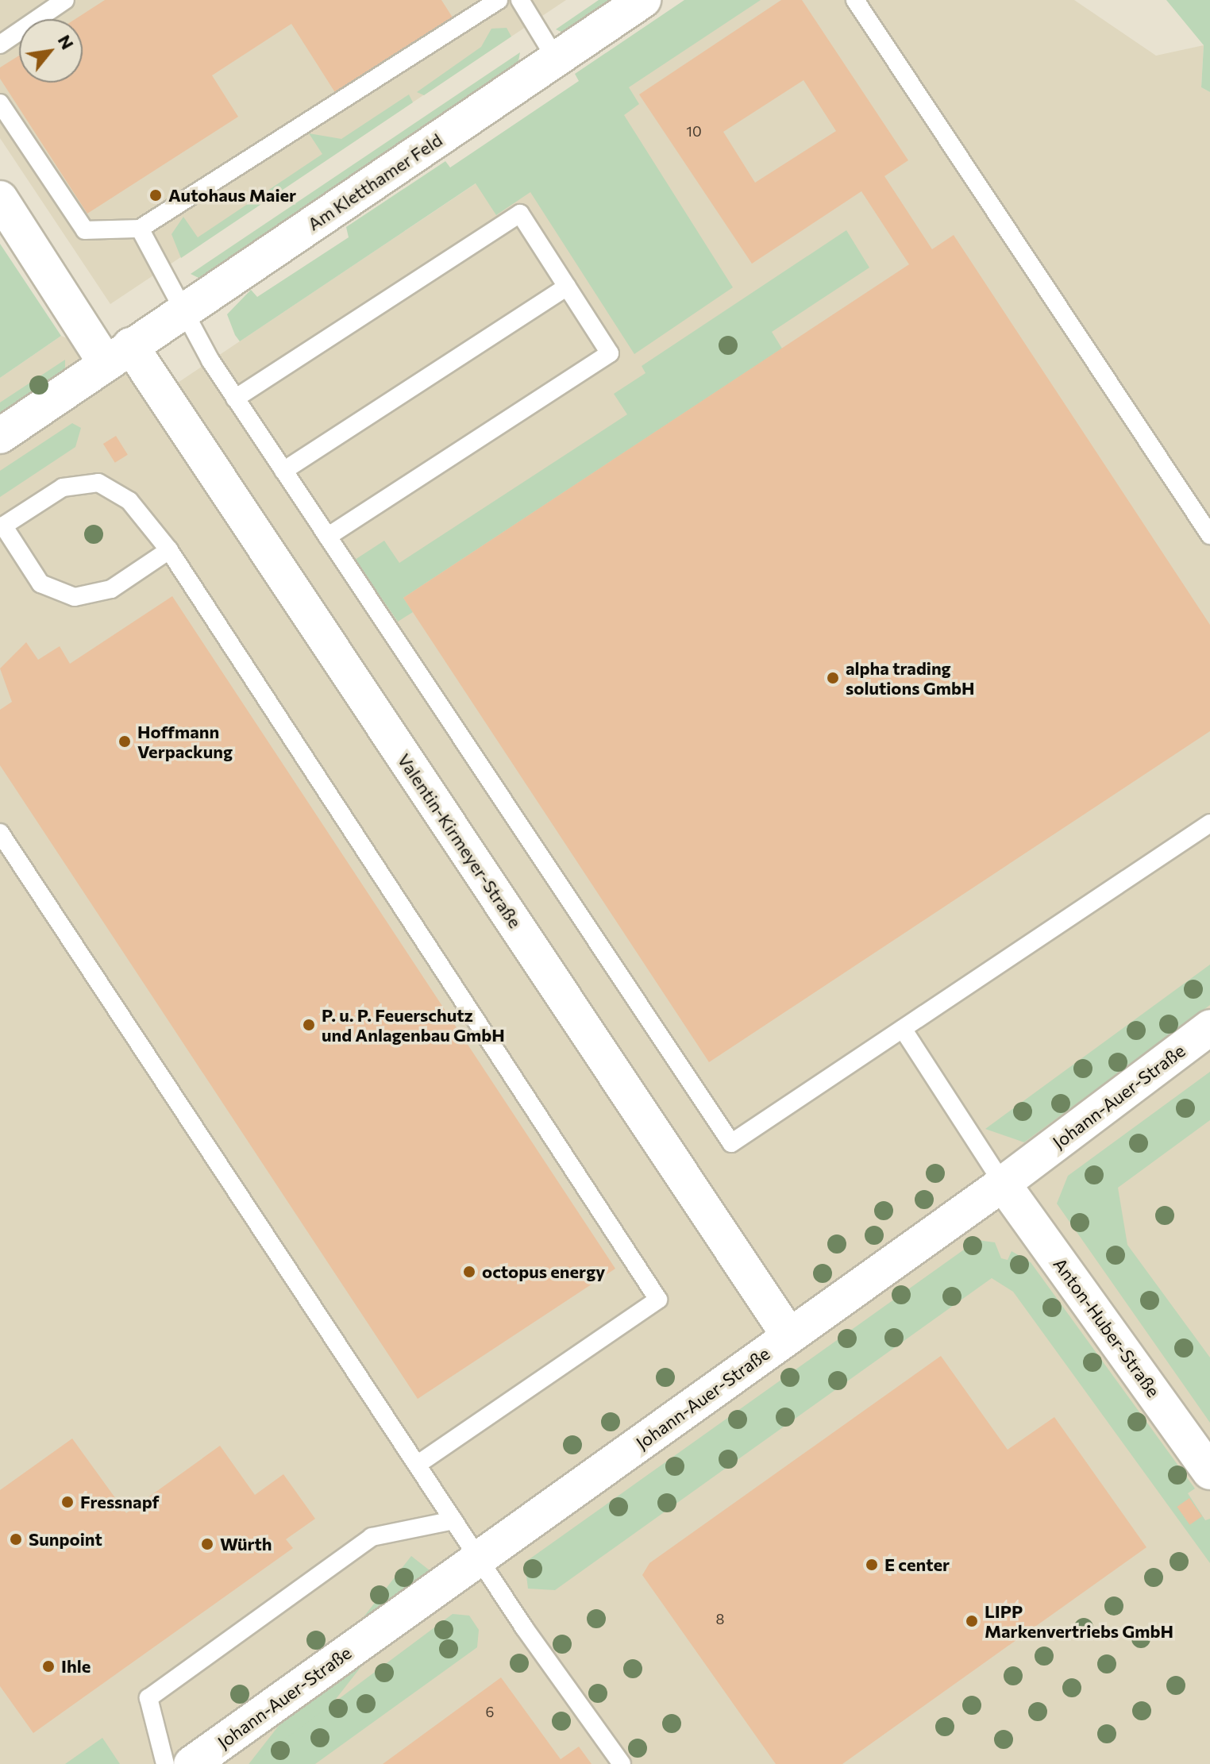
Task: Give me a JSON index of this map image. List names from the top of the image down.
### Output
{
  "streets": {
    "street": [
      "Am Kletthamer Feld",
      "Valentin-Kirmeyer-Straße",
      "Johann-Auer-Straße",
      "Anton-Huber-Straße"
    ]
  },
  "crossings": [
    ["Am Kletthamer Feld", "Valentin-Kirmeyer-Straße"],
    ["Valentin-Kirmeyer-Straße", "Johann-Auer-Straße"],
    ["Johann-Auer-Straße", "Anton-Huber-Straße"]
  ],
  "places": [
    "Autohaus Maier",
    "alpha trading solutions GmbH",
    "Hoffmann Verpackung",
    "P. u. P. Feuerschutz und Anlagenbau GmbH",
    "octopus energy",
    "Fressnapf",
    "Sunpoint",
    "Würth",
    "E center",
    "LIPP Markenvertriebs GmbH",
    "Ihle"
  ],
  "house_numbers": ["10", "8", "6"],
  "north": "top right"
}
